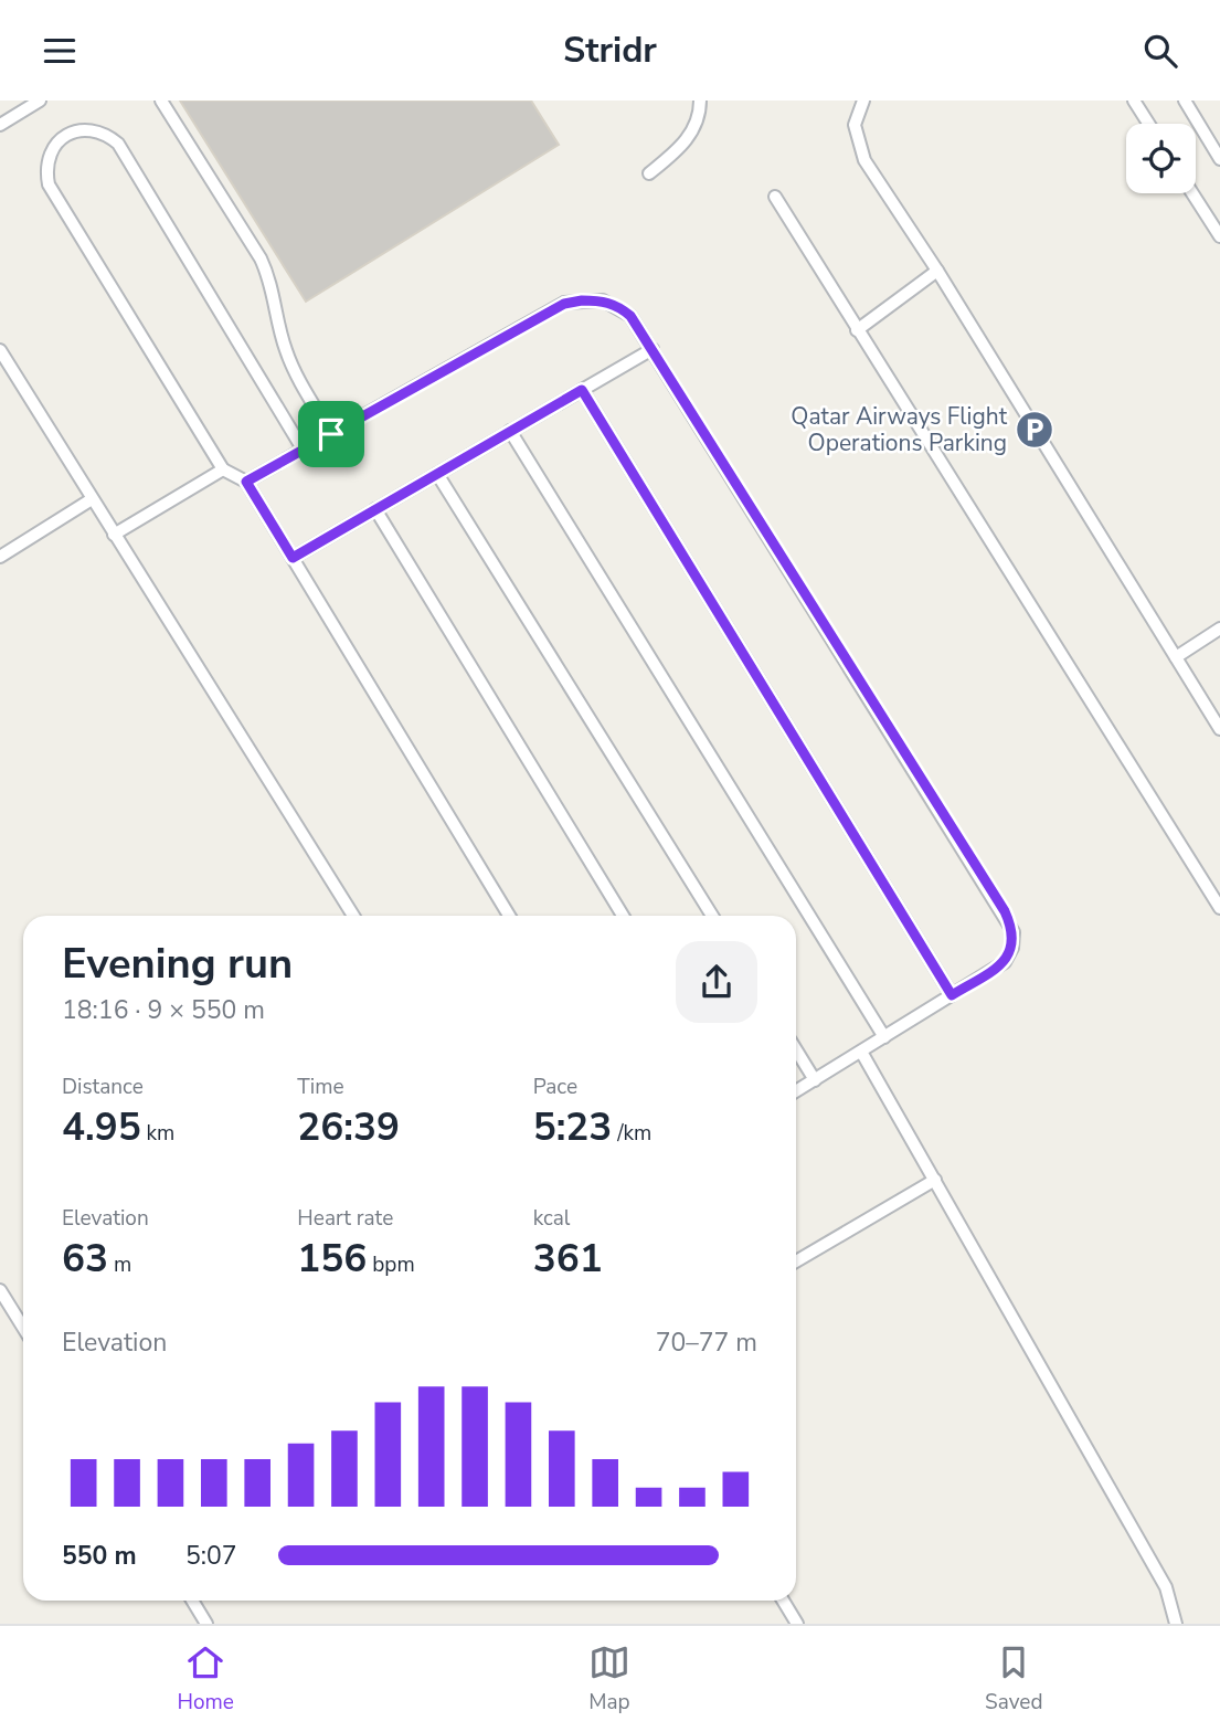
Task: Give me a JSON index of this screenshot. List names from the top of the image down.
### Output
{
  "places": {
    "parking": ["Qatar Airways Flight Operations Parking"]
  },
  "page": {
    "header": "Stridr",
    "heading": ["Evening run", "18:16 · 9 × 550 m"],
    "stats": [
      ["Distance", "4.95 km"],
      ["Time", "26:39"],
      ["Pace", "5:23 /km"],
      ["Elevation", "63 m"],
      ["Heart rate", "156 bpm"],
      ["kcal", "361"]
    ],
    "chart": ["Elevation", "70–77 m"],
    "list": [
      {
        "name": "550 m",
        "note": "5:07"
      }
    ],
    "tabs": ["Home", "Map", "Saved"]
  }
}
